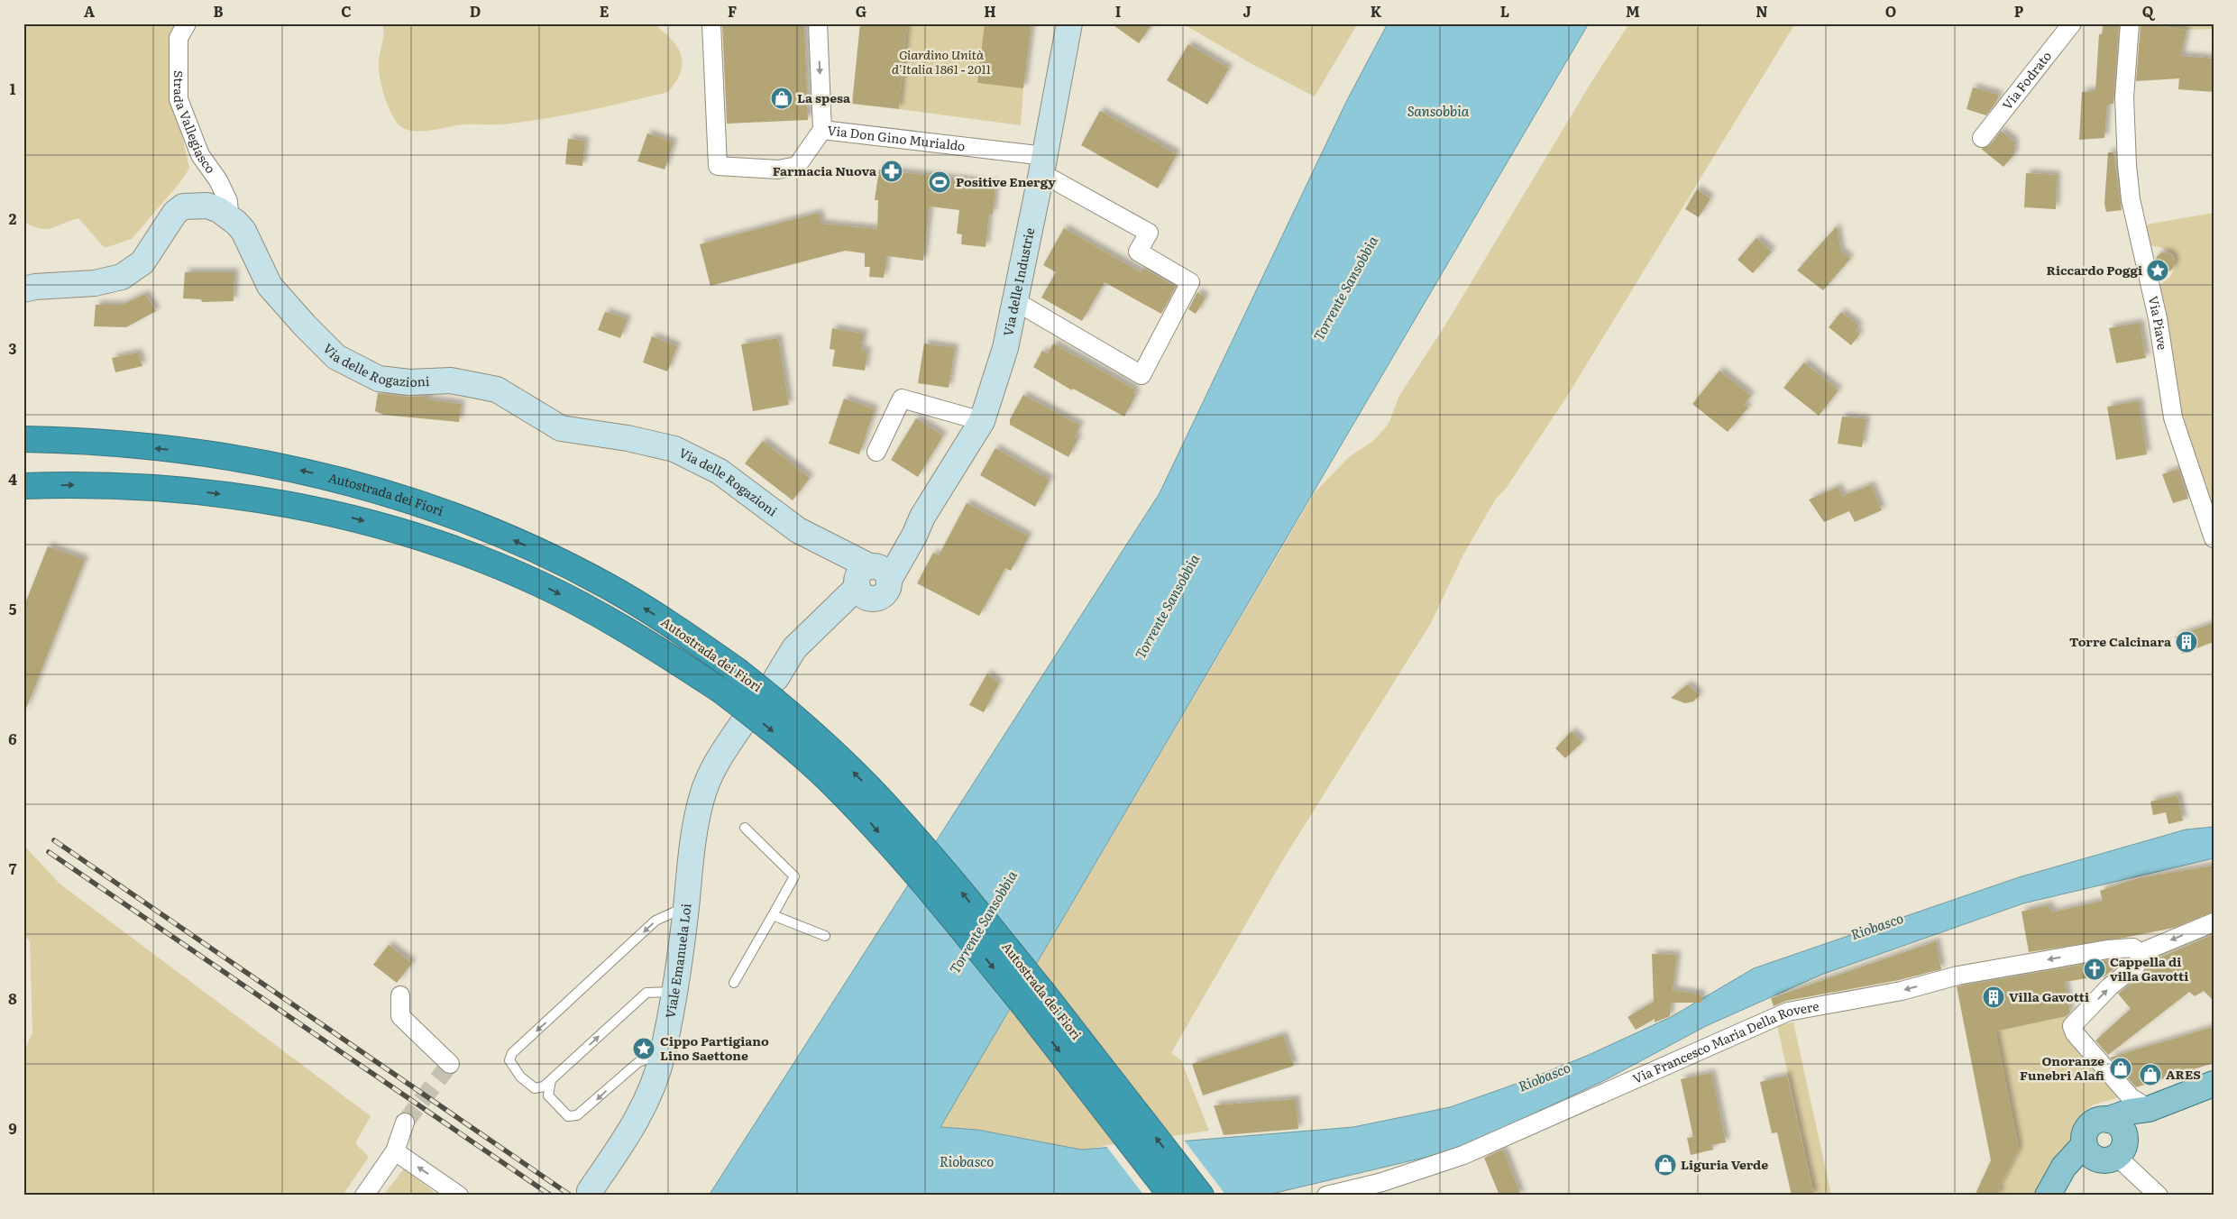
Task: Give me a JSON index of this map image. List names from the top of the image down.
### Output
{
  "streets": {
    "highway": ["Autostrada dei Fiori"],
    "street": [
      "Via Fodrato",
      "Strada Vallegiasco",
      "Via Don Gino Murialdo",
      "Via delle Industrie",
      "Via Piave",
      "Via delle Rogazioni",
      "Viale Emanuela Loi",
      "Via Francesco Maria Della Rovere"
    ]
  },
  "crossings": [
    ["Strada Vallegiasco", "Via delle Rogazioni"],
    ["Via Don Gino Murialdo", "Via delle Industrie"],
    ["Via delle Industrie", "Via delle Rogazioni"]
  ],
  "one_way": ["Via Francesco Maria Della Rovere"],
  "water": ["Sansobbia", "Torrente Sansobbia", "Riobasco"],
  "parks": ["Giardino Unità d'Italia 1861 - 2011"],
  "places": {
    "shop": [
      "La spesa",
      "Onoranze Funebri Alafi",
      "ARES",
      "Liguria Verde"
    ],
    "pharmacy": ["Farmacia Nuova"],
    "sports": ["Positive Energy"],
    "place": ["Riccardo Poggi", "Cippo Partigiano Lino Saettone"],
    "building": ["Torre Calcinara", "Villa Gavotti"],
    "church": ["Cappella di villa Gavotti"]
  },
  "grid": {
    "columns": [
      "A",
      "B",
      "C",
      "D",
      "E",
      "F",
      "G",
      "H",
      "I",
      "J",
      "K",
      "L",
      "M",
      "N",
      "O",
      "P",
      "Q"
    ],
    "rows": [
      "1",
      "2",
      "3",
      "4",
      "5",
      "6",
      "7",
      "8",
      "9"
    ]
  }
}
